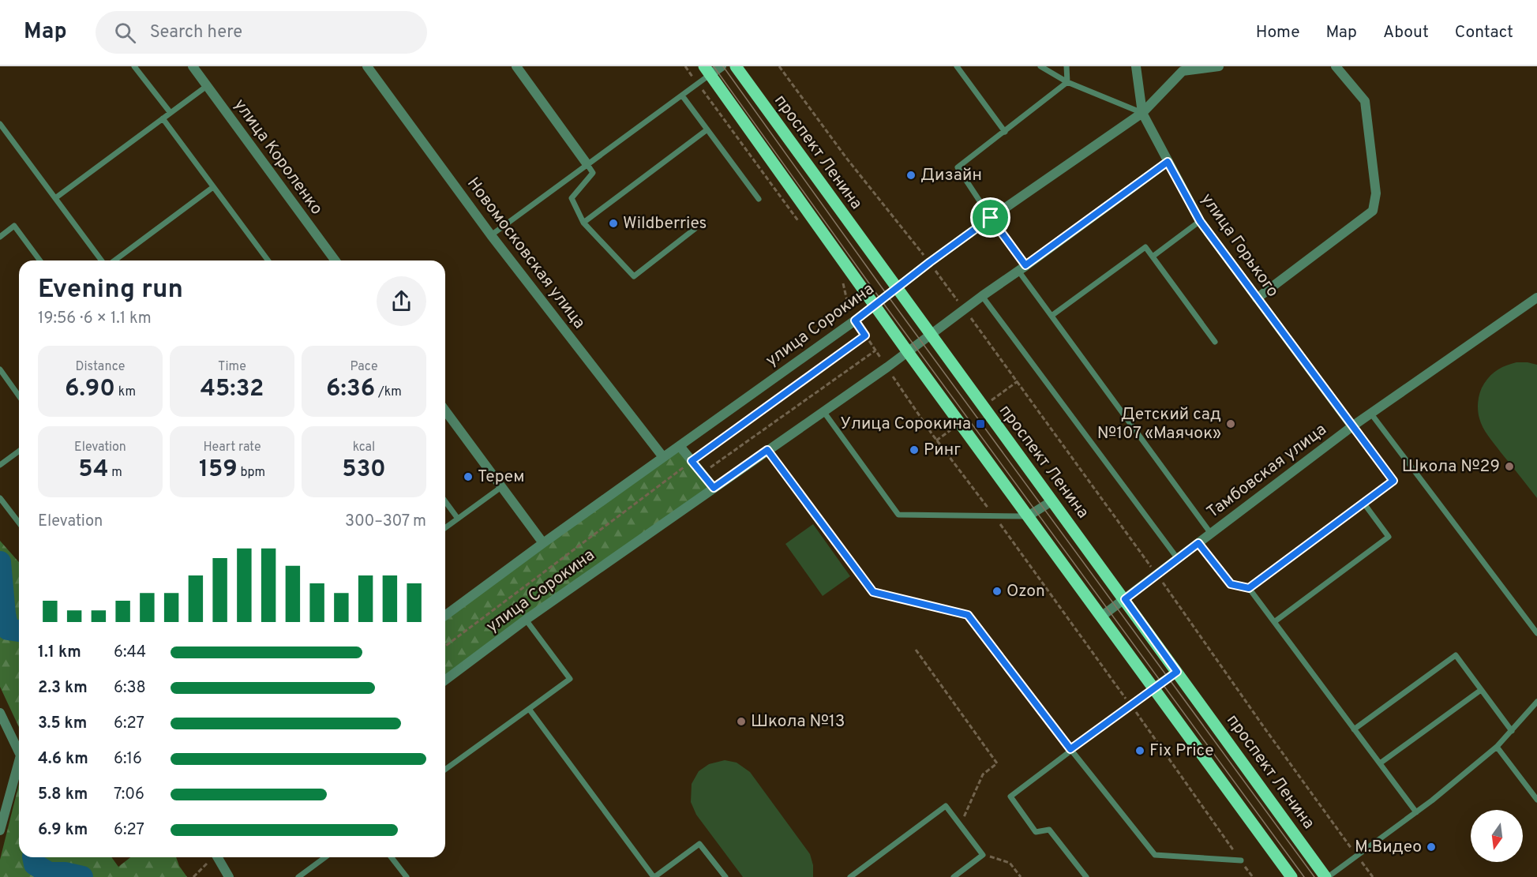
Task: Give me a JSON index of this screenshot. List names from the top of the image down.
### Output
{
  "streets": {
    "main road": ["проспект Ленина"],
    "street": [
      "улица Короленко",
      "улица Горького",
      "Новомосковская улица",
      "улица Сорокина",
      "Тамбовская улица"
    ]
  },
  "crossings": [
    ["проспект Ленина", "улица Сорокина"],
    ["проспект Ленина", "Тамбовская улица"],
    ["улица Горького", "улица Сорокина"],
    ["улица Горького", "Тамбовская улица"],
    ["Новомосковская улица", "улица Сорокина"]
  ],
  "places": {
    "other": [
      "Дизайн",
      "Wildberries",
      "Детский сад №107 «Маячок»",
      "Ринг",
      "Школа №29",
      "Терем",
      "Ozon",
      "Школа №13",
      "Fix Price",
      "М.Видео"
    ],
    "transit": ["Улица Сорокина"]
  },
  "north": "bottom",
  "page": {
    "header": "Map",
    "search": "Search here",
    "nav": [
      "Home",
      "Map",
      "About",
      "Contact"
    ],
    "heading": ["Evening run", "19:56 · 6 × 1.1 km"],
    "stats": [
      ["Distance", "6.90 km"],
      ["Time", "45:32"],
      ["Pace", "6:36 /km"],
      ["Elevation", "54 m"],
      ["Heart rate", "159 bpm"],
      ["kcal", "530"]
    ],
    "chart": ["Elevation", "300–307 m"],
    "list": [
      {
        "name": "1.1 km",
        "note": "6:44"
      },
      {
        "name": "2.3 km",
        "note": "6:38"
      },
      {
        "name": "3.5 km",
        "note": "6:27"
      },
      {
        "name": "4.6 km",
        "note": "6:16"
      },
      {
        "name": "5.8 km",
        "note": "7:06"
      },
      {
        "name": "6.9 km",
        "note": "6:27"
      }
    ]
  }
}
